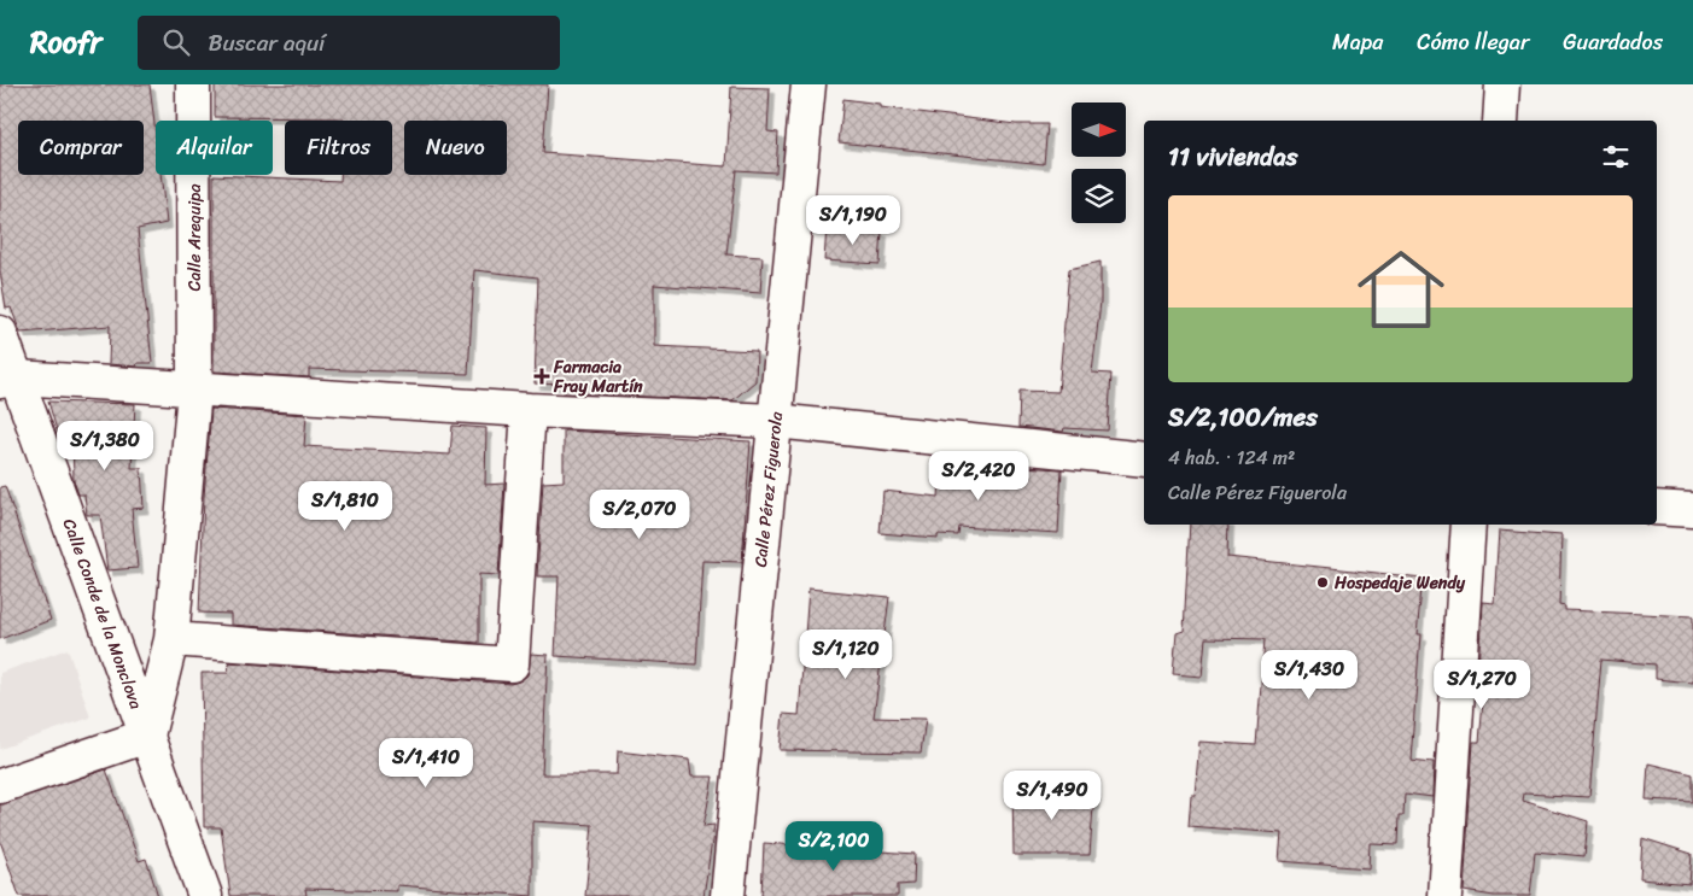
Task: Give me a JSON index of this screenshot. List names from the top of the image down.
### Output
{
  "streets": {
    "street": ["Calle Arequipa", "Calle Pérez Figuerola", "Calle Conde de la Monclova"]
  },
  "crossings": [
    ["Calle Arequipa", "Calle Conde de la Monclova"]
  ],
  "places": {
    "health": ["Farmacia Fray Martín"],
    "other": ["Hospedaje Wendy"]
  },
  "north": "right",
  "page": {
    "header": "Roofr",
    "search": "Buscar aquí",
    "nav": ["Mapa", "Cómo llegar", "Guardados"],
    "chip": [
      "Comprar",
      "Alquilar",
      "Filtros",
      "Nuevo"
    ],
    "heading": "11 viviendas",
    "list": [
      {
        "name": "S/2,100/mes",
        "note": "4 hab. · 124 m² · Calle Pérez Figuerola"
      }
    ],
    "price": [
      "S/1,190",
      "S/1,380",
      "S/2,420",
      "S/1,810",
      "S/2,070",
      "S/1,120",
      "S/1,430",
      "S/1,270",
      "S/1,410",
      "S/1,490",
      "S/2,100"
    ]
  }
}
